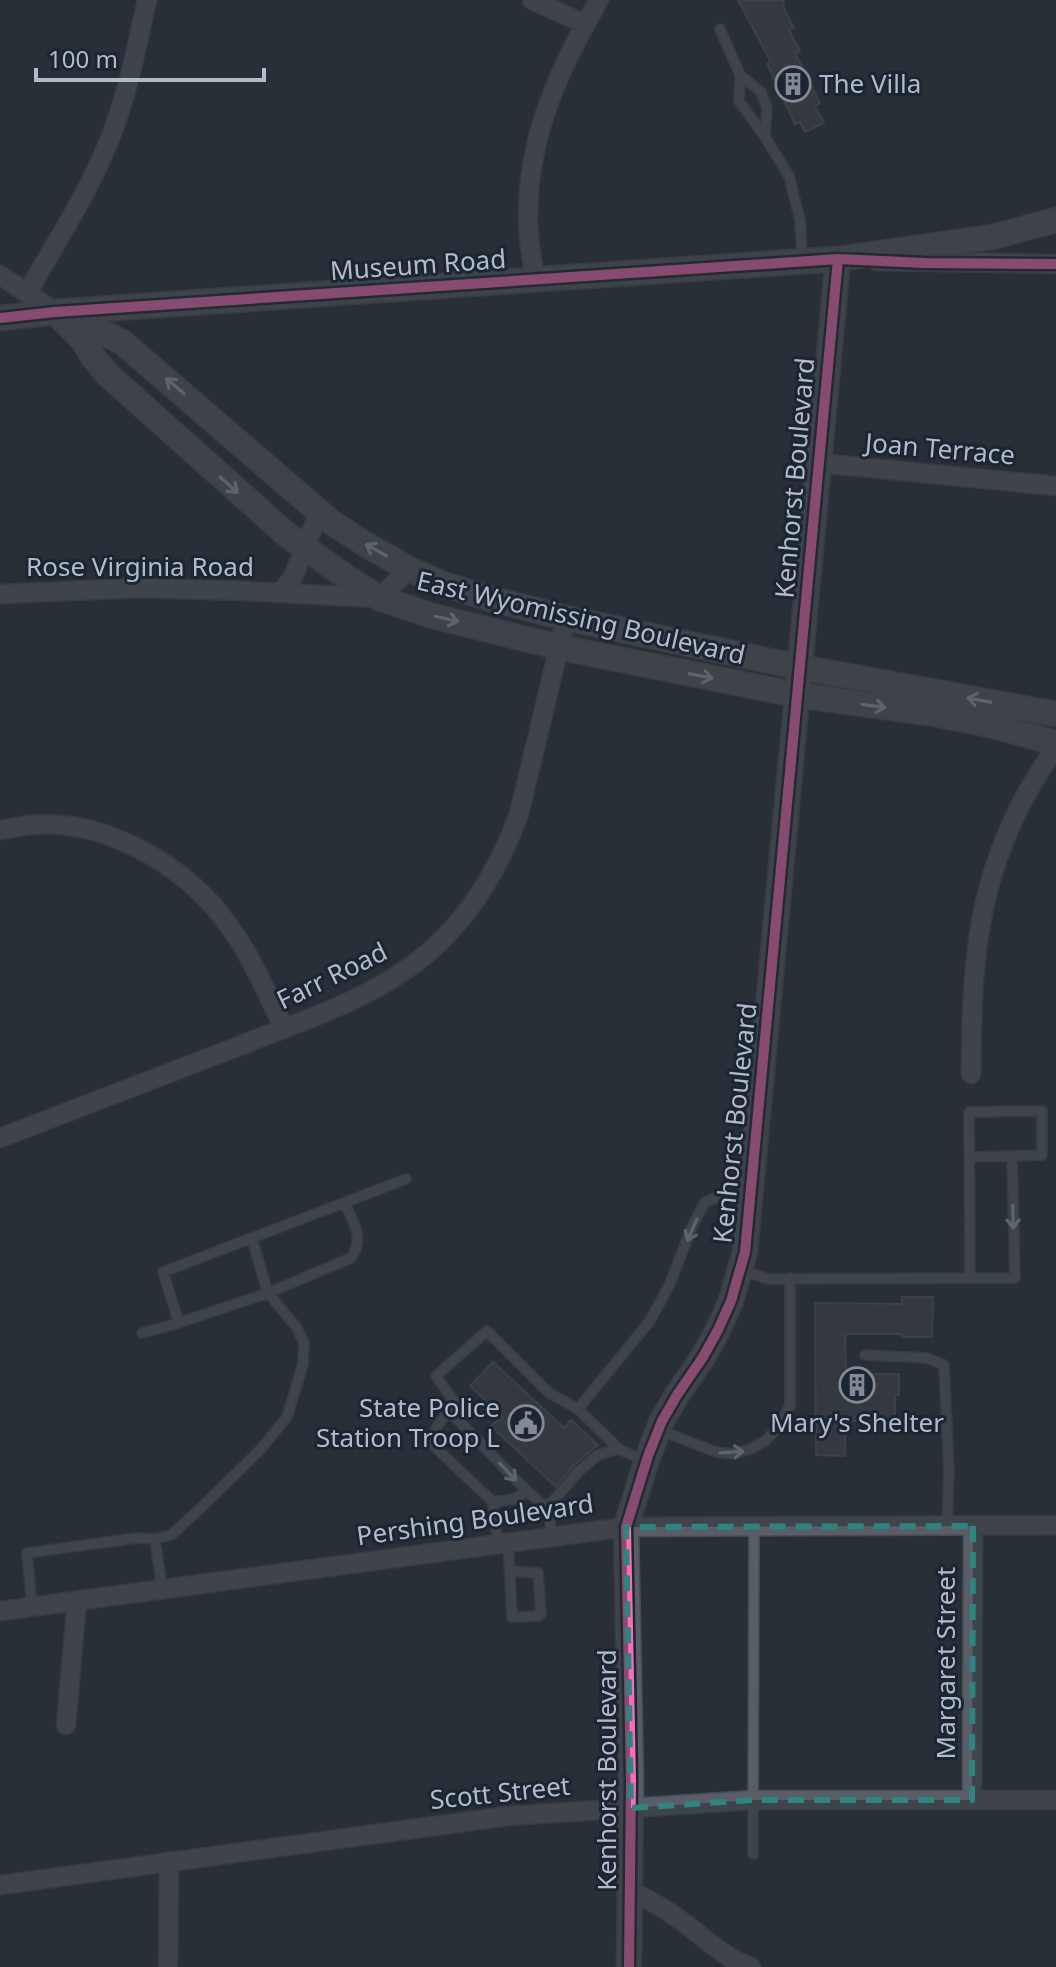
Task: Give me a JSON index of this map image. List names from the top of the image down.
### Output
{
  "streets": {
    "street": [
      "Museum Road",
      "Joan Terrace",
      "Kenhorst Boulevard",
      "Rose Virginia Road",
      "East Wyomissing Boulevard",
      "Farr Road",
      "Pershing Boulevard",
      "Margaret Street",
      "Scott Street"
    ]
  },
  "crossings": [
    ["Museum Road", "Kenhorst Boulevard"],
    ["Museum Road", "East Wyomissing Boulevard"],
    ["Joan Terrace", "Kenhorst Boulevard"],
    ["Kenhorst Boulevard", "East Wyomissing Boulevard"],
    ["Kenhorst Boulevard", "Pershing Boulevard"],
    ["Kenhorst Boulevard", "Scott Street"],
    ["Rose Virginia Road", "East Wyomissing Boulevard"],
    ["East Wyomissing Boulevard", "Farr Road"],
    ["Pershing Boulevard", "Margaret Street"],
    ["Margaret Street", "Scott Street"]
  ],
  "places": {
    "building": ["The Villa", "Mary's Shelter"],
    "public building": ["State Police Station Troop L"]
  },
  "scale_bar": "100 m"
}
